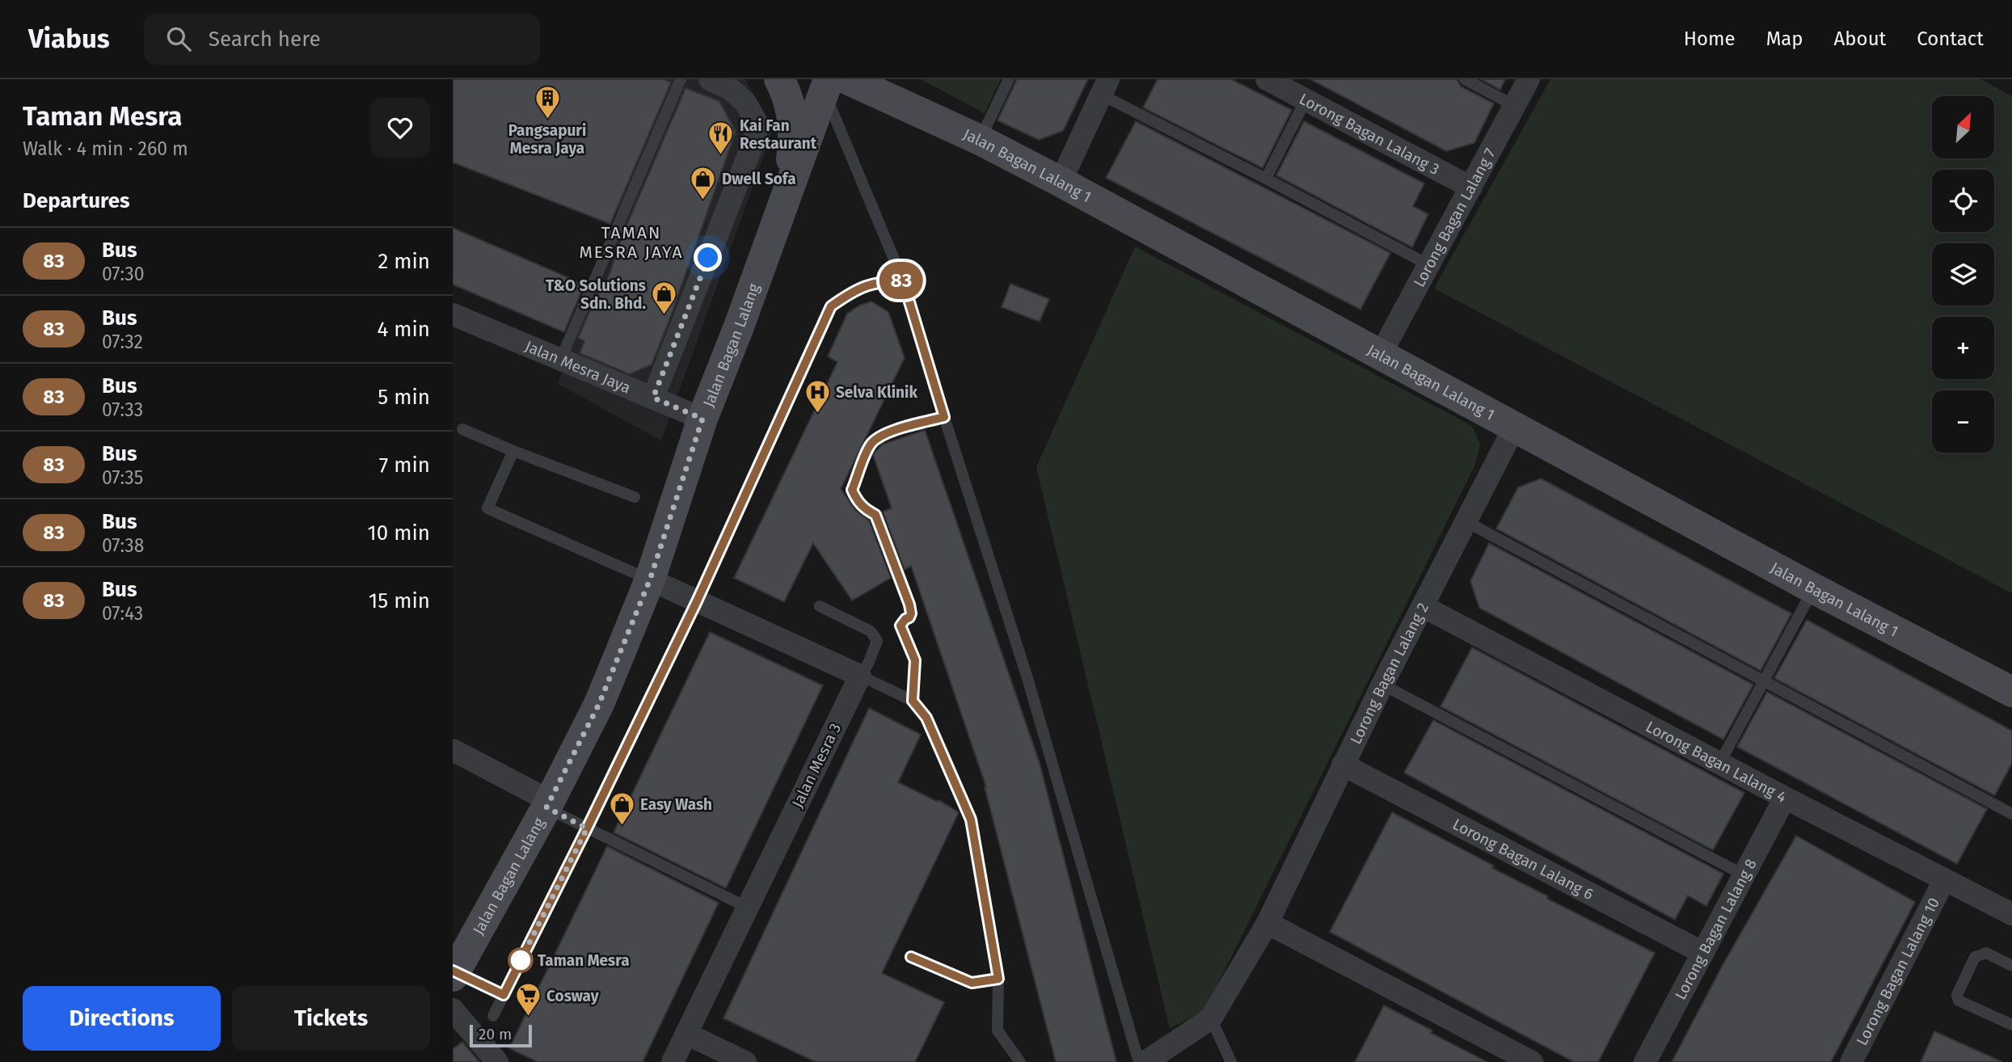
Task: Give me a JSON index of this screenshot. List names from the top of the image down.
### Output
{
  "streets": {
    "main road": ["Jalan Bagan Lalang 1", "Jalan Bagan Lalang"],
    "street": [
      "Lorong Bagan Lalang 3",
      "Lorong Bagan Lalang 7",
      "Jalan Mesra Jaya",
      "Lorong Bagan Lalang 2",
      "Lorong Bagan Lalang 4",
      "Jalan Mesra 3",
      "Lorong Bagan Lalang 6",
      "Lorong Bagan Lalang 8",
      "Lorong Bagan Lalang 10"
    ]
  },
  "crossings": [
    ["Lorong Bagan Lalang 3", "Lorong Bagan Lalang 7"],
    ["Jalan Bagan Lalang 1", "Lorong Bagan Lalang 7"],
    ["Jalan Bagan Lalang 1", "Jalan Bagan Lalang"],
    ["Jalan Bagan Lalang 1", "Lorong Bagan Lalang 2"],
    ["Jalan Bagan Lalang", "Jalan Mesra Jaya"],
    ["Lorong Bagan Lalang 2", "Lorong Bagan Lalang 4"],
    ["Lorong Bagan Lalang 2", "Lorong Bagan Lalang 6"],
    ["Lorong Bagan Lalang 4", "Lorong Bagan Lalang 8"],
    ["Lorong Bagan Lalang 4", "Lorong Bagan Lalang 10"],
    ["Lorong Bagan Lalang 6", "Lorong Bagan Lalang 8"]
  ],
  "districts": ["TAMAN MESRA JAYA"],
  "places": {
    "building": ["Pangsapuri Mesra Jaya"],
    "restaurant": ["Kai Fan Restaurant"],
    "shop": ["Dwell Sofa", "T&O Solutions Sdn. Bhd.", "Easy Wash"],
    "hospital": ["Selva Klinik"],
    "other": ["Taman Mesra"],
    "supermarket": ["Cosway"]
  },
  "lines": ["bus line 83"],
  "scale_bar": "20 m",
  "north": "top right",
  "page": {
    "header": "Viabus",
    "search": "Search here",
    "nav": [
      "Home",
      "Map",
      "About",
      "Contact"
    ],
    "heading": [
      ["Taman Mesra", "Walk · 4 min · 260 m"],
      "Departures"
    ],
    "on_map": "83",
    "map_buttons": ["+", "−"],
    "list": [
      {
        "mark": "83",
        "name": "Bus",
        "note": "07:30",
        "value": "2 min"
      },
      {
        "mark": "83",
        "name": "Bus",
        "note": "07:32",
        "value": "4 min"
      },
      {
        "mark": "83",
        "name": "Bus",
        "note": "07:33",
        "value": "5 min"
      },
      {
        "mark": "83",
        "name": "Bus",
        "note": "07:35",
        "value": "7 min"
      },
      {
        "mark": "83",
        "name": "Bus",
        "note": "07:38",
        "value": "10 min"
      },
      {
        "mark": "83",
        "name": "Bus",
        "note": "07:43",
        "value": "15 min"
      }
    ],
    "buttons": ["Directions", "Tickets"],
    "scale": "20 m"
  }
}
